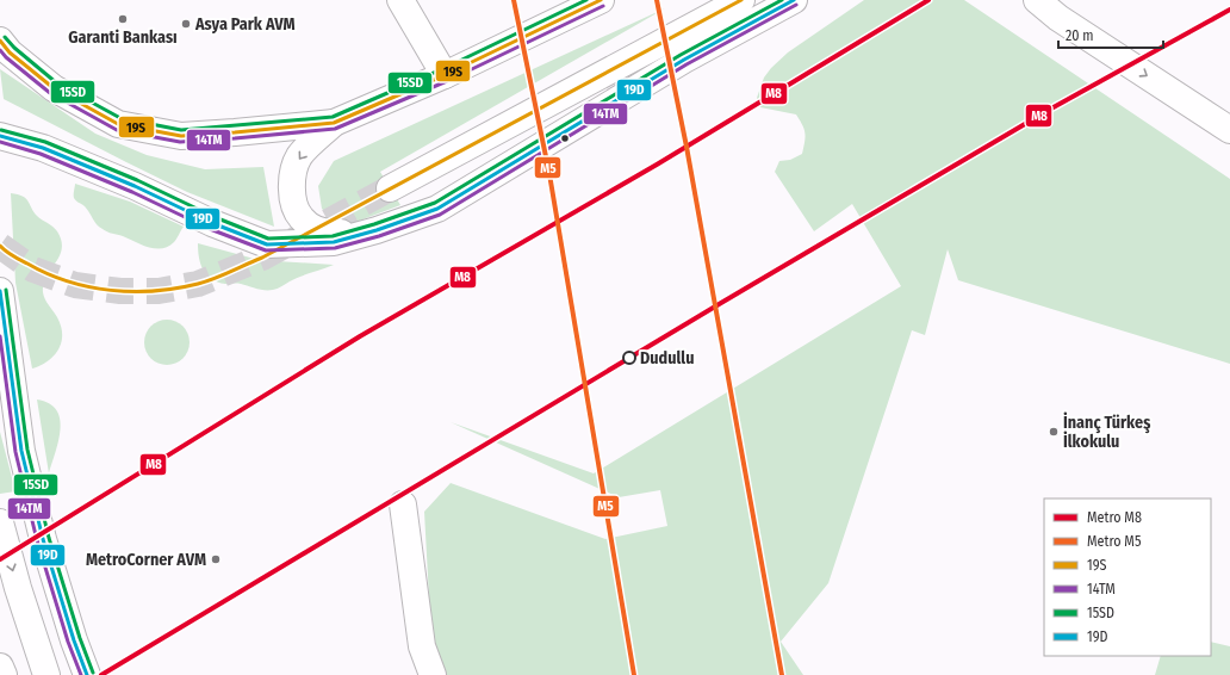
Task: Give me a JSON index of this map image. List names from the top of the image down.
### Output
{
  "places": [
    "Garanti Bankası",
    "Asya Park AVM",
    "Dudullu",
    "İnanç Türkeş İlkokulu",
    "MetroCorner AVM"
  ],
  "lines": [
    "metro line M8",
    "metro line M5",
    "transit line 19S",
    "transit line 15SD",
    "transit line 19D",
    "transit line 14TM"
  ],
  "legend": [
    "Metro M8",
    "Metro M5",
    "19S",
    "14TM",
    "15SD",
    "19D"
  ],
  "scale_bar": "20 m"
}
